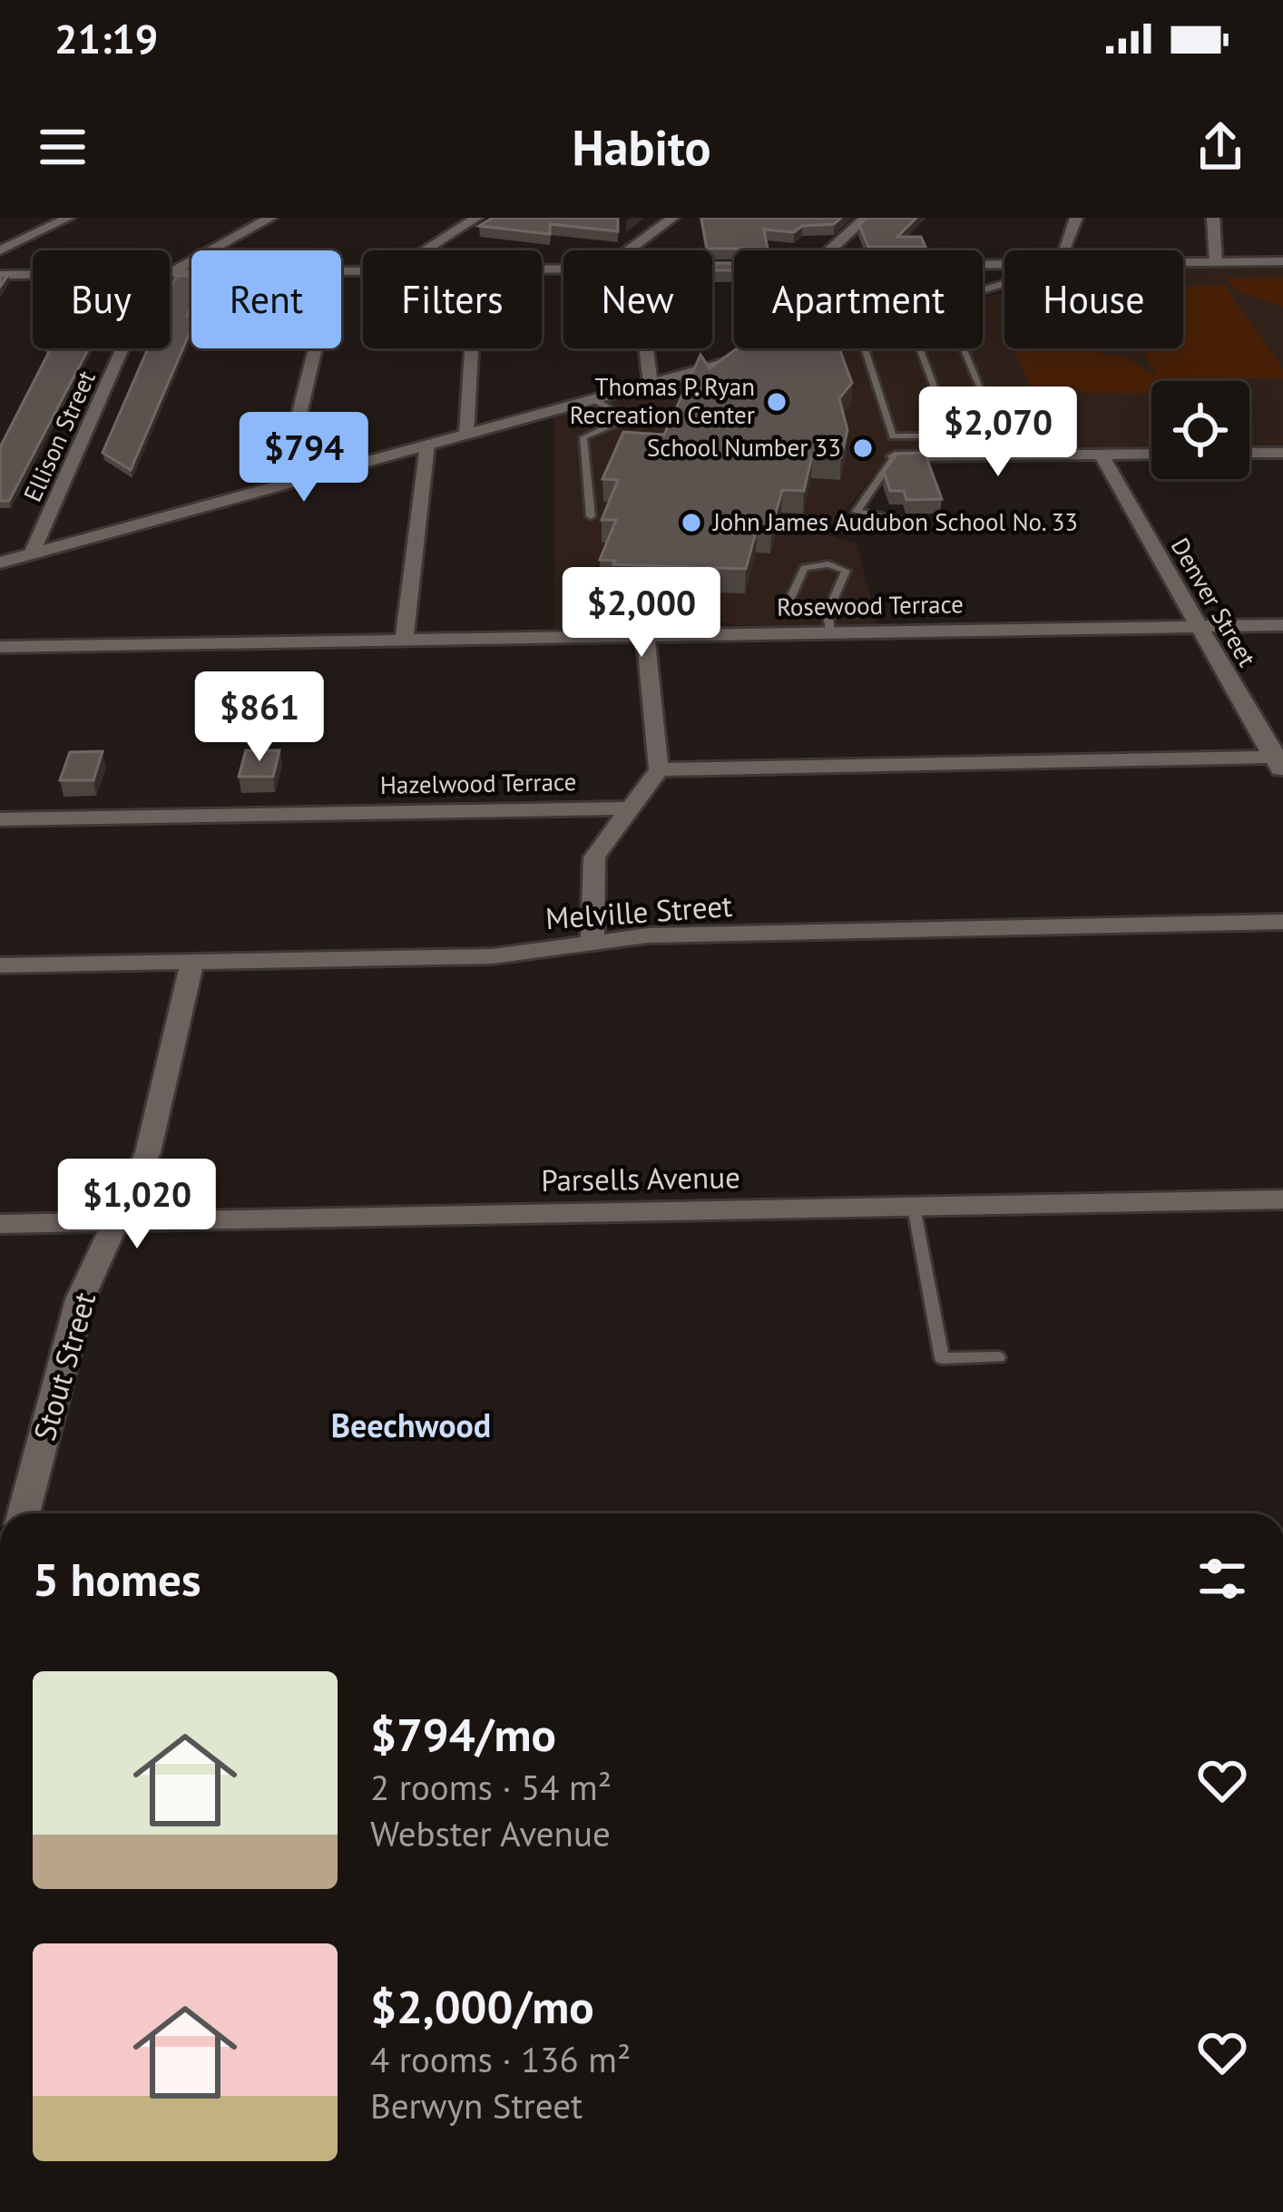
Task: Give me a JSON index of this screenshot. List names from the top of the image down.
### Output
{
  "streets": {
    "street": [
      "Ellison Street",
      "Denver Street",
      "Rosewood Terrace",
      "Hazelwood Terrace",
      "Melville Street",
      "Parsells Avenue",
      "Stout Street"
    ]
  },
  "crossings": [
    ["Denver Street", "Rosewood Terrace"],
    ["Melville Street", "Stout Street"],
    ["Parsells Avenue", "Stout Street"]
  ],
  "districts": ["Beechwood"],
  "places": ["Thomas P. Ryan Recreation Center", "School Number 33", "John James Audubon School No. 33"],
  "page": {
    "status": "21:19",
    "header": "Habito",
    "chip": [
      "Buy",
      "Rent",
      "Filters",
      "New",
      "Apartment",
      "House"
    ],
    "price": [
      "$2,070",
      "$794",
      "$2,000",
      "$861",
      "$1,020"
    ],
    "heading": "5 homes",
    "list": [
      {
        "name": "$794/mo",
        "note": "2 rooms · 54 m² · Webster Avenue"
      },
      {
        "name": "$2,000/mo",
        "note": "4 rooms · 136 m² · Berwyn Street"
      }
    ]
  }
}
